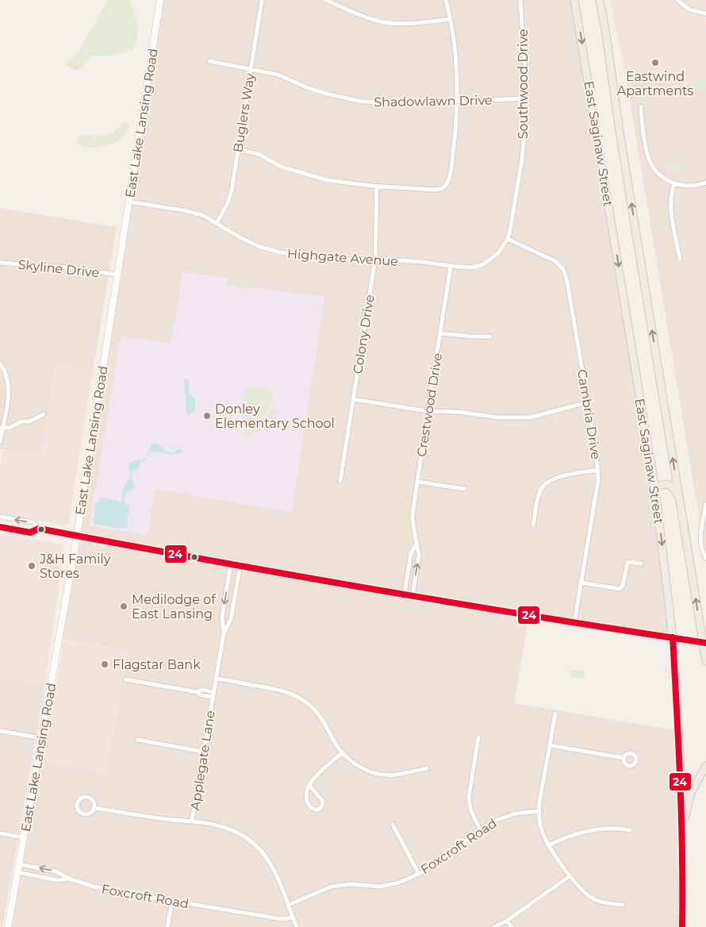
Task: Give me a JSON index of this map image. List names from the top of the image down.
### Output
{
  "streets": {
    "main road": ["East Lake Lansing Road", "East Saginaw Street"],
    "street": [
      "Southwood Drive",
      "Shadowlawn Drive",
      "Buglers Way",
      "Highgate Avenue",
      "Skyline Drive",
      "Colony Drive",
      "Crestwood Drive",
      "Cambria Drive",
      "Applegate Lane",
      "Foxcroft Road"
    ]
  },
  "crossings": [
    ["Southwood Drive", "Shadowlawn Drive"],
    ["Southwood Drive", "Highgate Avenue"],
    ["Southwood Drive", "Cambria Drive"],
    ["Shadowlawn Drive", "Buglers Way"],
    ["Buglers Way", "Highgate Avenue"],
    ["East Lake Lansing Road", "Highgate Avenue"],
    ["East Lake Lansing Road", "Skyline Drive"],
    ["East Lake Lansing Road", "Foxcroft Road"],
    ["Highgate Avenue", "Colony Drive"],
    ["Highgate Avenue", "Crestwood Drive"],
    ["Highgate Avenue", "Cambria Drive"],
    ["Applegate Lane", "Foxcroft Road"]
  ],
  "places": [
    "Eastwind Apartments",
    "Donley Elementary School",
    "J&H Family Stores",
    "Medilodge of East Lansing",
    "Flagstar Bank"
  ],
  "lines": ["transit line 24"]
}
